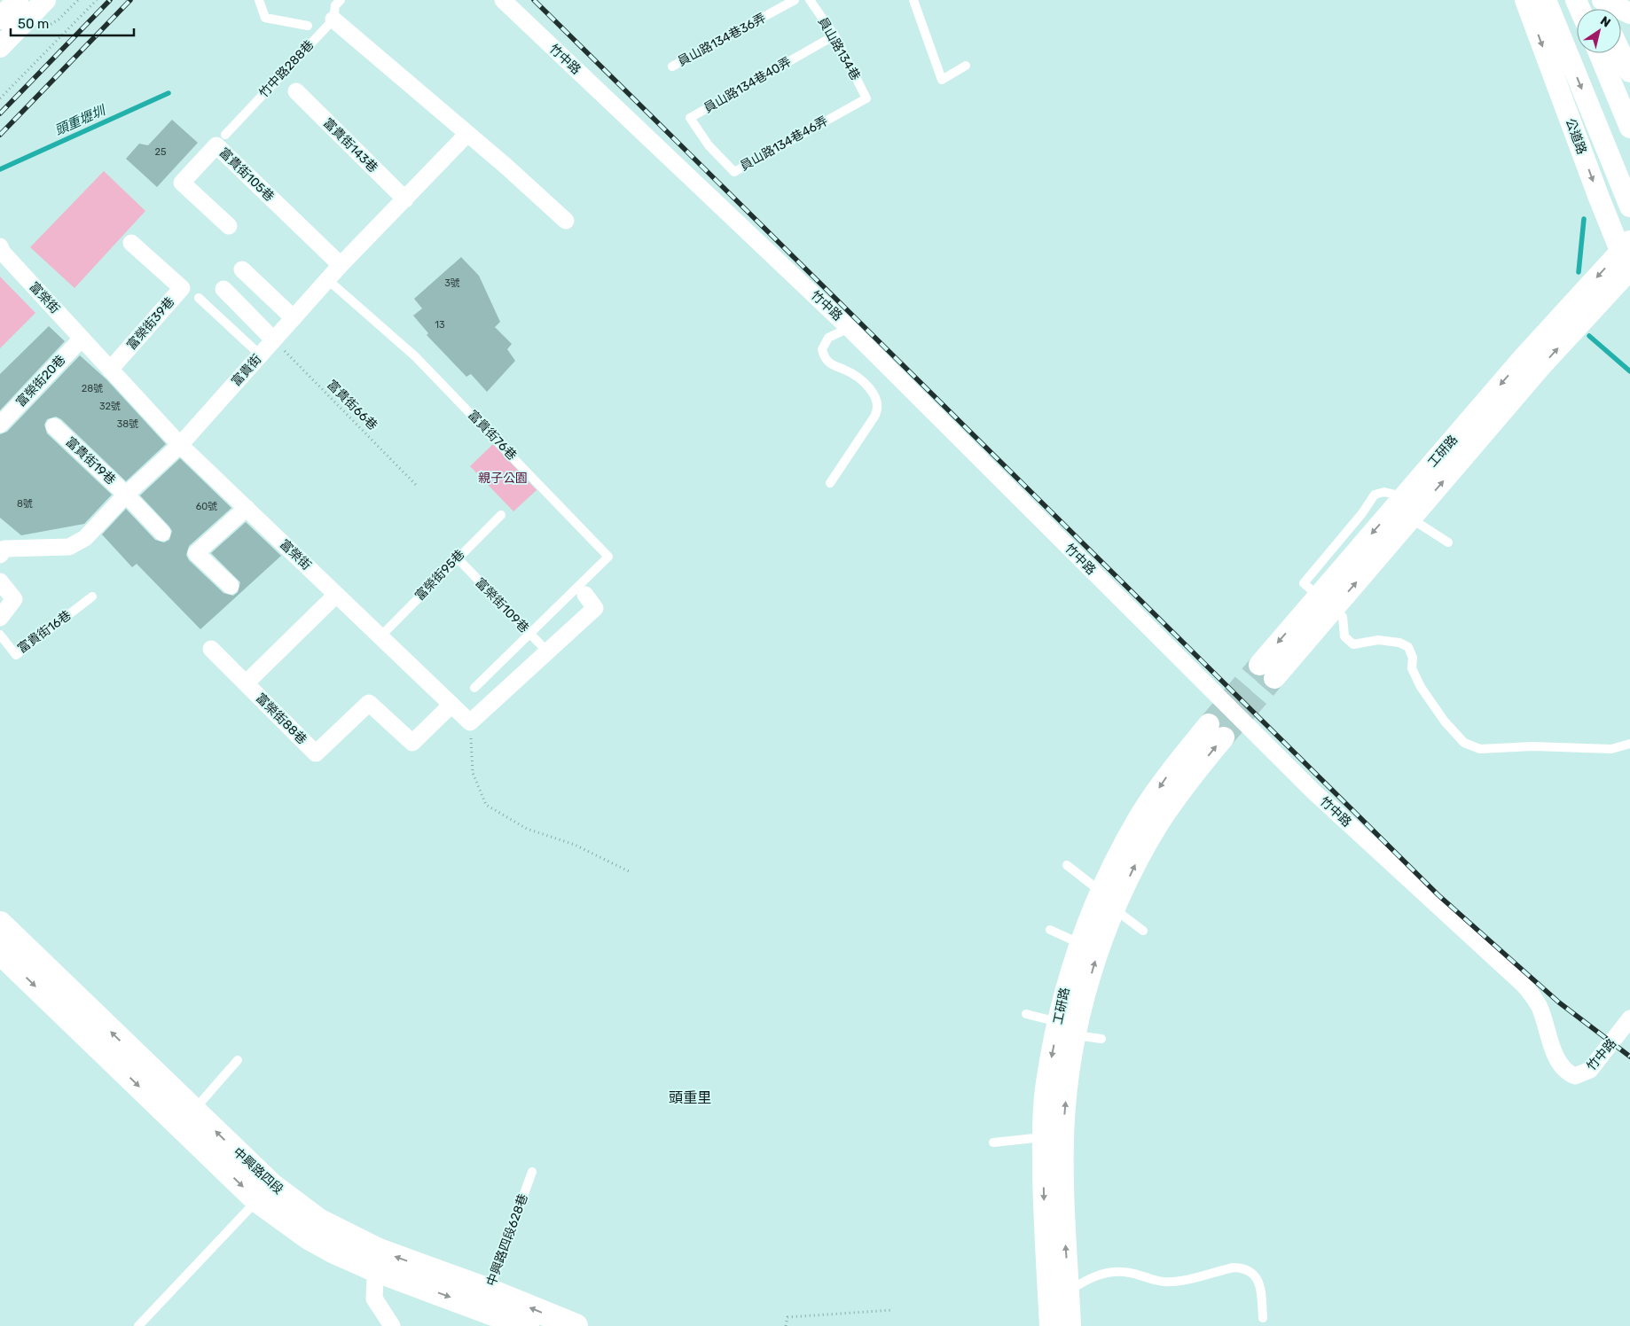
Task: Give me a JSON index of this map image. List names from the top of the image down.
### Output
{
  "streets": {
    "main road": ["中興路四段"],
    "street": [
      "竹中路",
      "公道路",
      "富貴街143巷",
      "富貴街105巷",
      "富榮街",
      "富榮街39巷",
      "富貴街",
      "富榮街20巷",
      "工研路",
      "富貴街19巷",
      "富榮街88巷"
    ],
    "lane": [
      "員山路134巷36弄",
      "員山路134巷",
      "竹中路288巷",
      "員山路134巷40弄",
      "員山路134巷46弄",
      "富貴街76巷",
      "富榮街95巷",
      "富榮街109巷",
      "富貴街16巷",
      "中興路四段628巷"
    ],
    "path": ["富貴街66巷"]
  },
  "crossings": [
    ["員山路134巷", "員山路134巷40弄"],
    ["員山路134巷", "員山路134巷46弄"],
    ["員山路134巷40弄", "員山路134巷46弄"],
    ["公道路", "工研路"],
    ["富貴街143巷", "富貴街"],
    ["富貴街105巷", "富貴街"],
    ["富榮街", "富榮街39巷"],
    ["富榮街", "富貴街"],
    ["富榮街", "富榮街20巷"],
    ["富榮街", "富榮街95巷"],
    ["富榮街", "富榮街88巷"],
    ["富貴街", "富貴街66巷"],
    ["富貴街", "富貴街76巷"],
    ["富貴街", "富貴街19巷"],
    ["富貴街76巷", "富榮街109巷"],
    ["富榮街95巷", "富榮街109巷"],
    ["中興路四段", "中興路四段628巷"]
  ],
  "one_way": ["公道路"],
  "districts": ["頭重里"],
  "water": ["頭重壢圳"],
  "parks": ["親子公園"],
  "house_numbers": [
    "25",
    "3號",
    "13",
    "28號",
    "32號",
    "38號",
    "8號",
    "60號"
  ],
  "scale_bar": "50 m",
  "north": "top right"
}
